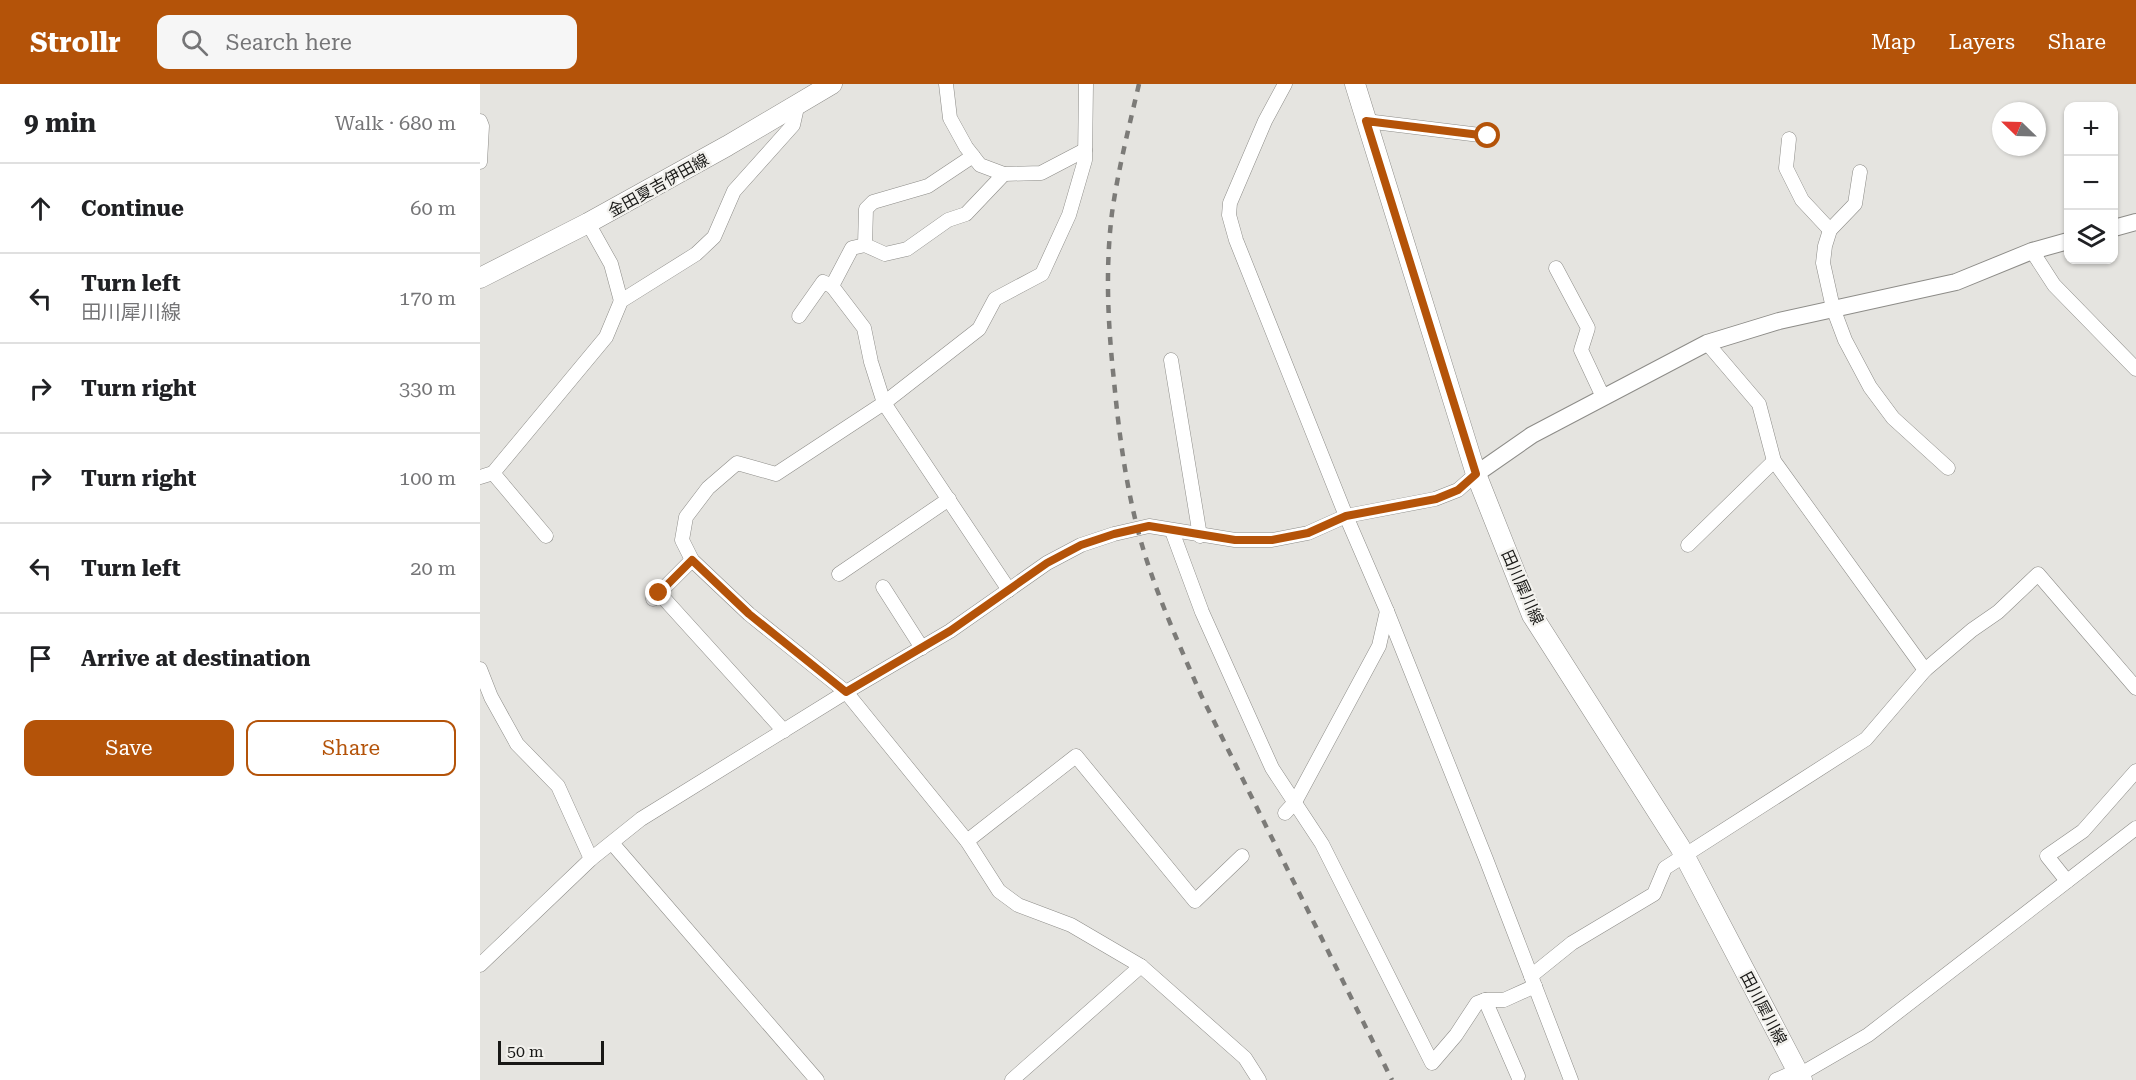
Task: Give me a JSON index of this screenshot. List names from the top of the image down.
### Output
{
  "streets": {
    "main road": ["金田夏吉伊田線", "田川犀川線"]
  },
  "scale_bar": "50 m",
  "north": "top left",
  "page": {
    "header": "Strollr",
    "search": "Search here",
    "nav": ["Map", "Layers", "Share"],
    "heading": ["9 min", "Walk · 680 m"],
    "map_buttons": ["+", "−"],
    "list": [
      ["Continue", "60 m"],
      ["Turn left", "田川犀川線", "170 m"],
      ["Turn right", "330 m"],
      ["Turn right", "100 m"],
      ["Turn left", "20 m"],
      "Arrive at destination"
    ],
    "buttons": ["Save", "Share"],
    "scale": "50 m"
  }
}
